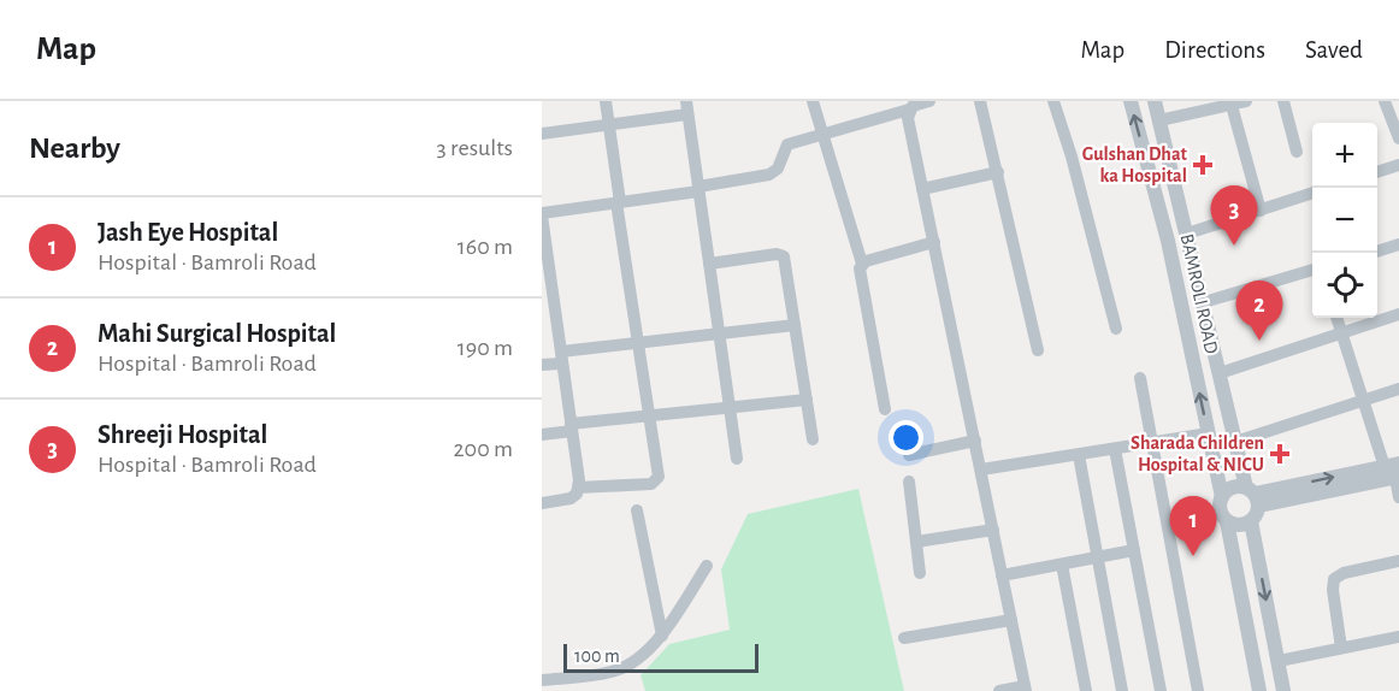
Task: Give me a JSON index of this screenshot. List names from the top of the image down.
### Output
{
  "streets": {
    "street": ["BAMROLI ROAD"]
  },
  "places": {
    "health": ["Gulshan Dhat ka Hospital", "Sharada Children Hospital & NICU"]
  },
  "scale_bar": "100 m",
  "page": {
    "header": "Map",
    "nav": ["Map", "Directions", "Saved"],
    "heading": ["Nearby", "3 results"],
    "map_buttons": ["+", "−"],
    "pins": ["3", "2", "1"],
    "list": [
      {
        "mark": "1",
        "name": "Jash Eye Hospital",
        "note": "Hospital · Bamroli Road",
        "value": "160 m"
      },
      {
        "mark": "2",
        "name": "Mahi Surgical Hospital",
        "note": "Hospital · Bamroli Road",
        "value": "190 m"
      },
      {
        "mark": "3",
        "name": "Shreeji Hospital",
        "note": "Hospital · Bamroli Road",
        "value": "200 m"
      }
    ],
    "scale": "100 m"
  }
}
